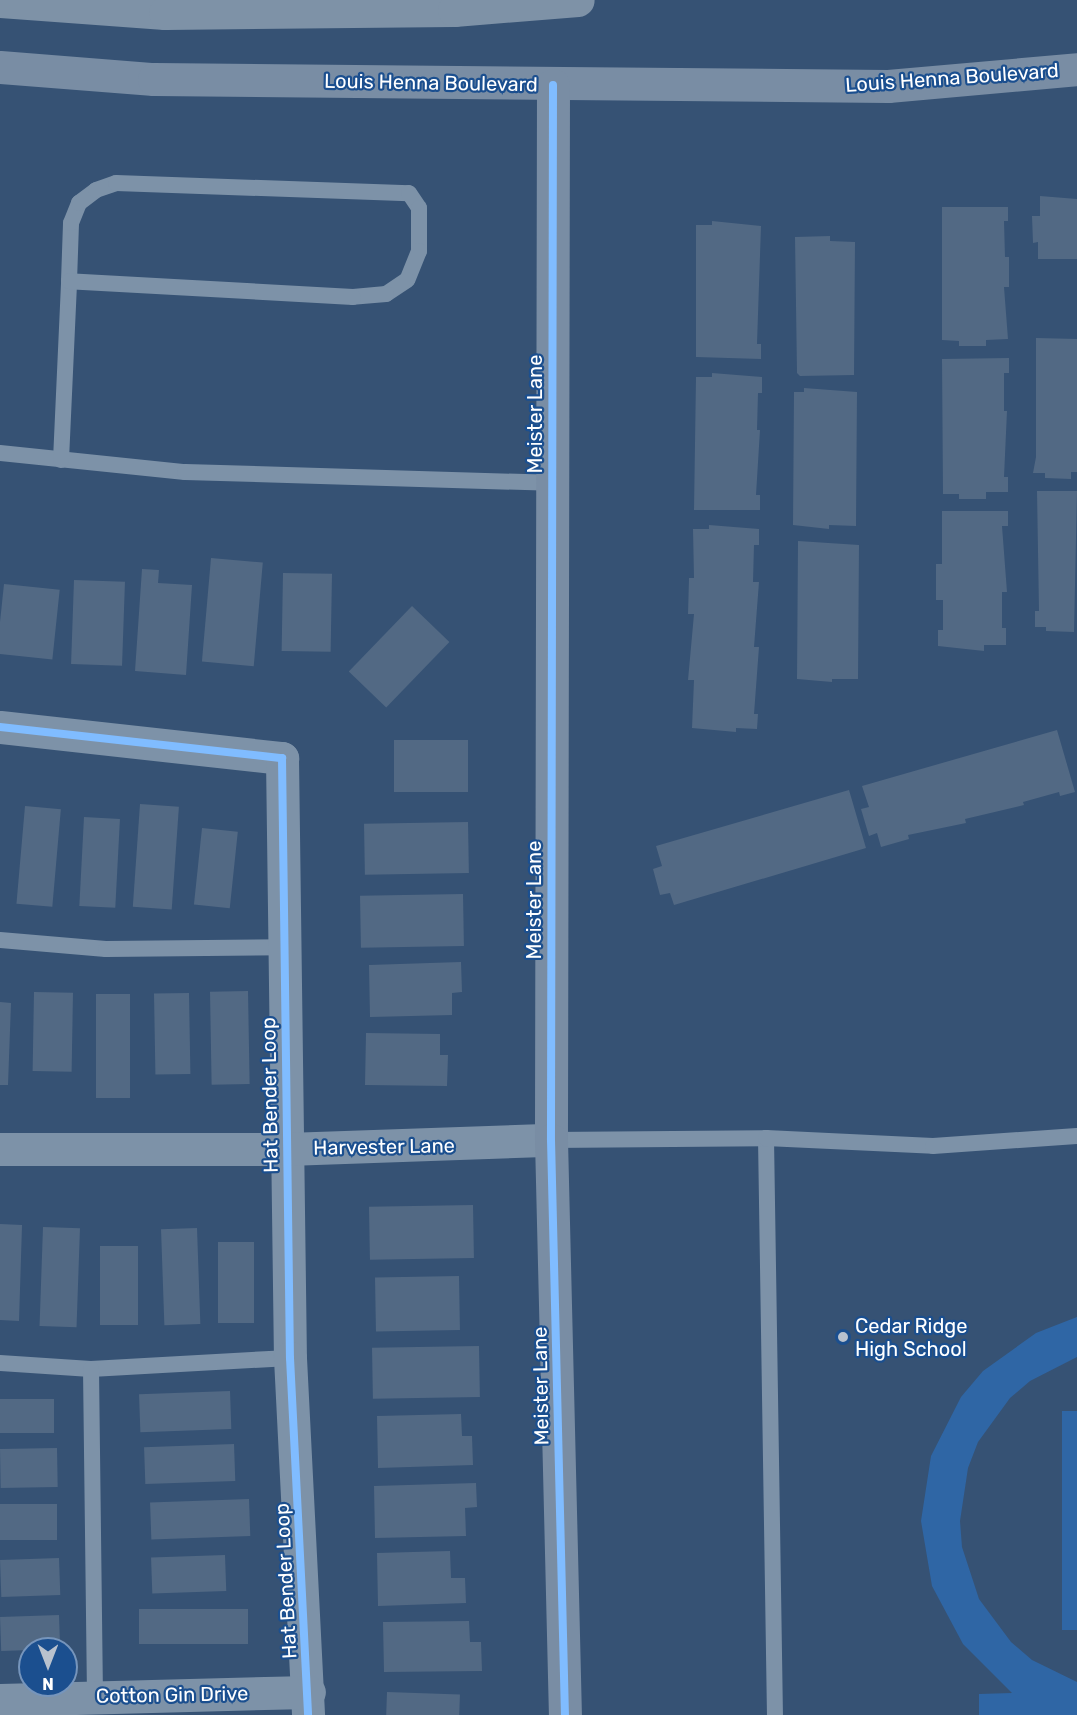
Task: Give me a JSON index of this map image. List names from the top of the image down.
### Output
{
  "streets": {
    "street": [
      "Louis Henna Boulevard",
      "Meister Lane",
      "Hat Bender Loop",
      "Harvester Lane",
      "Cotton Gin Drive"
    ]
  },
  "crossings": [
    ["Louis Henna Boulevard", "Meister Lane"],
    ["Meister Lane", "Harvester Lane"],
    ["Hat Bender Loop", "Harvester Lane"],
    ["Hat Bender Loop", "Cotton Gin Drive"]
  ],
  "places": ["Cedar Ridge High School"],
  "north": "bottom"
}
